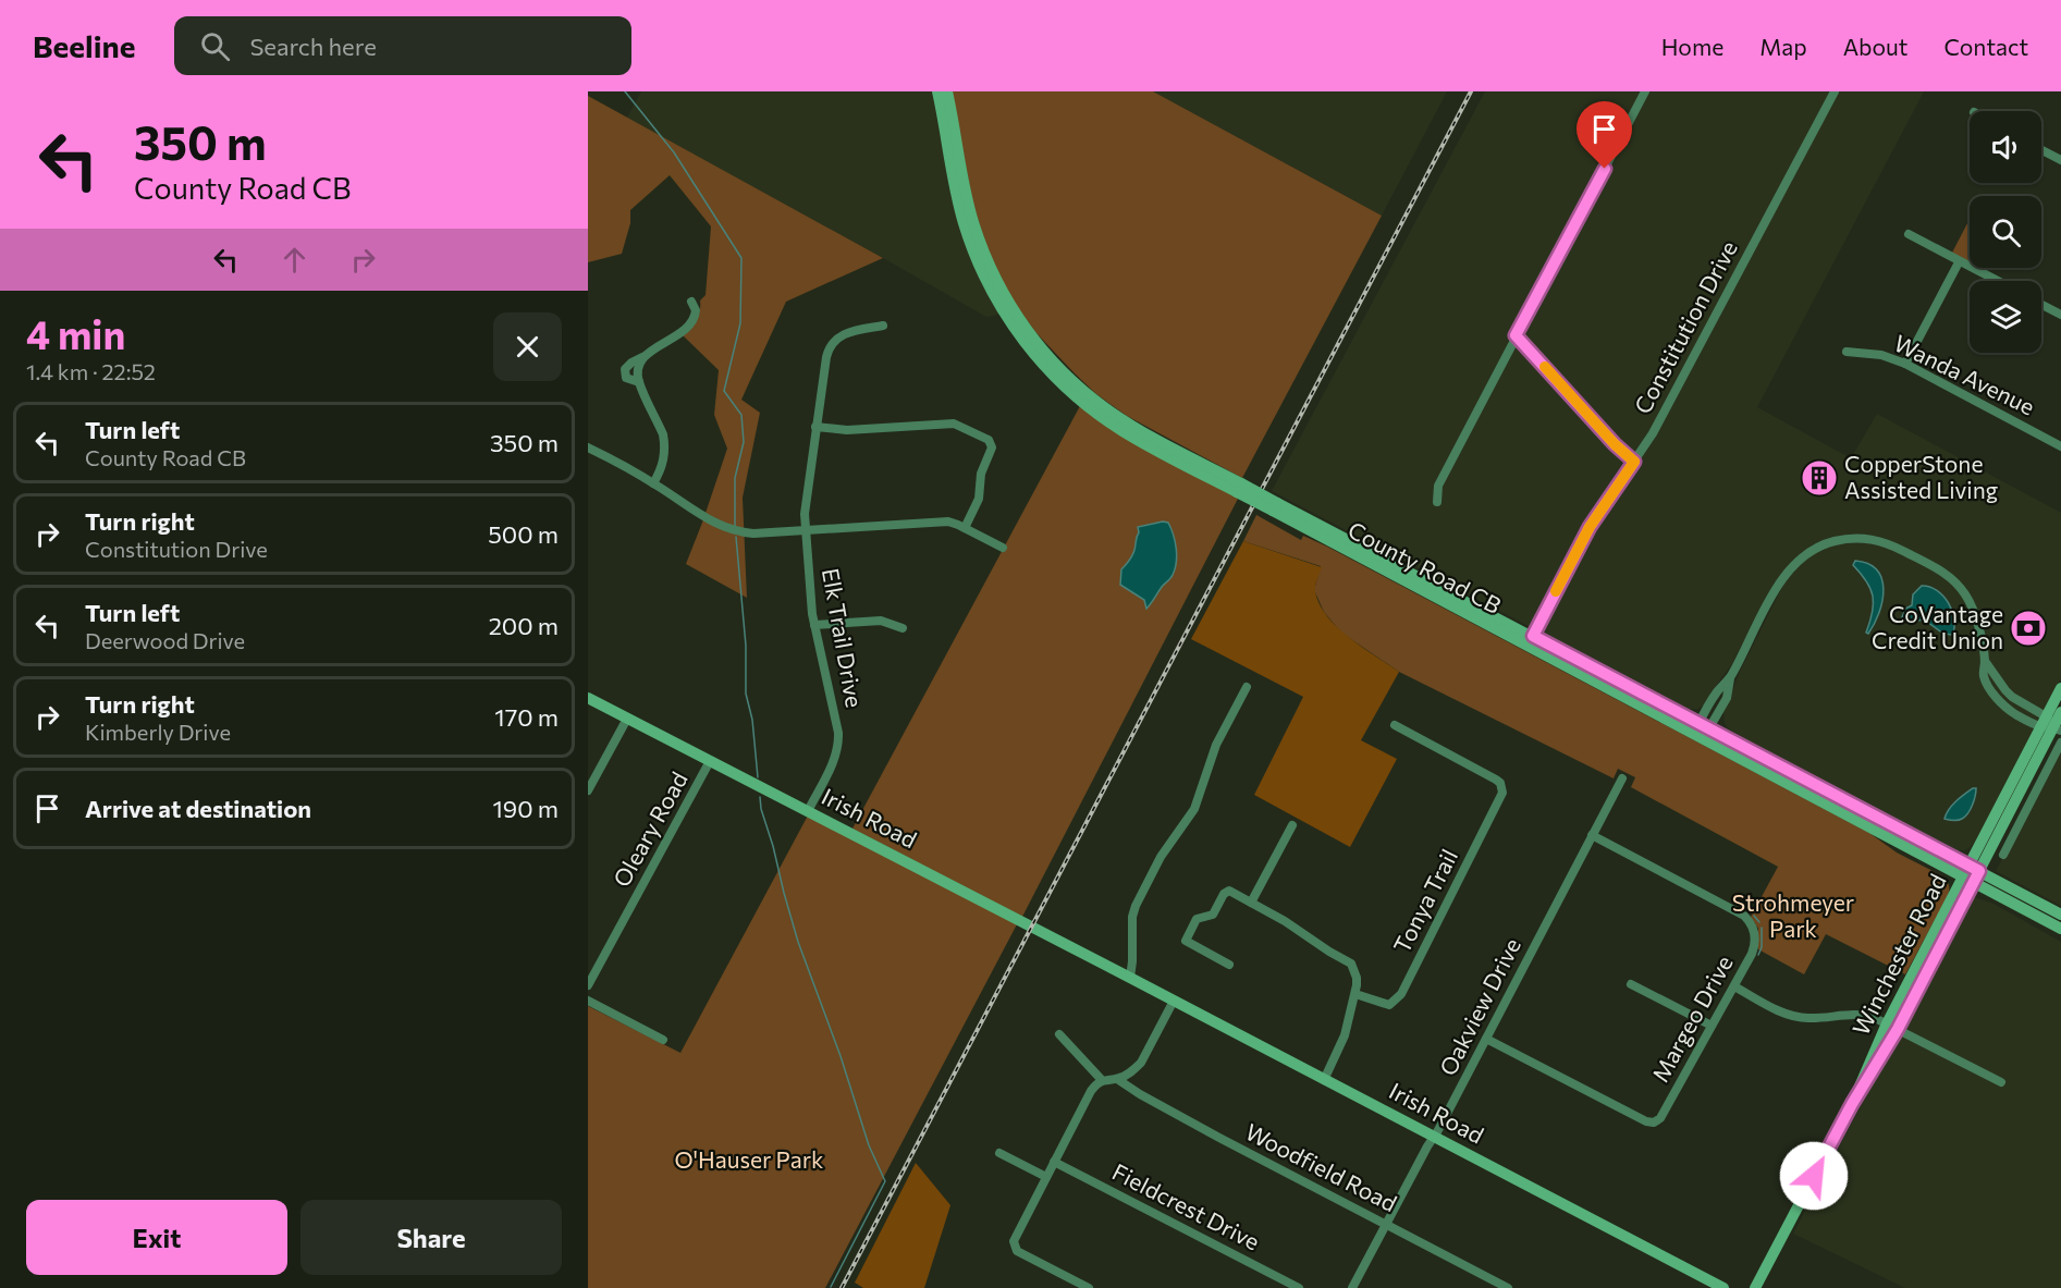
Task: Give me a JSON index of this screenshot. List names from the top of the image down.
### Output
{
  "streets": {
    "main road": ["County Road CB", "Irish Road", "Winchester Road"],
    "street": [
      "Constitution Drive",
      "Wanda Avenue",
      "Elk Trail Drive",
      "Oleary Road",
      "Tonya Trail",
      "Oakview Drive",
      "Margeo Drive",
      "Woodfield Road",
      "Fieldcrest Drive"
    ]
  },
  "crossings": [
    ["Constitution Drive", "County Road CB"],
    ["County Road CB", "Winchester Road"],
    ["Elk Trail Drive", "Irish Road"],
    ["Irish Road", "Oleary Road"],
    ["Irish Road", "Oakview Drive"],
    ["Oakview Drive", "Margeo Drive"],
    ["Oakview Drive", "Woodfield Road"]
  ],
  "parks": ["Strohmeyer Park", "O'Hauser Park"],
  "places": {
    "building": ["CopperStone Assisted Living"],
    "bank": ["CoVantage Credit Union"]
  },
  "page": {
    "header": "Beeline",
    "search": "Search here",
    "nav": [
      "Home",
      "Map",
      "About",
      "Contact"
    ],
    "turn": ["350 m", "County Road CB"],
    "heading": ["4 min", "1.4 km · 22:52"],
    "list": [
      {
        "name": "Turn left",
        "note": "County Road CB",
        "value": "350 m"
      },
      {
        "name": "Turn right",
        "note": "Constitution Drive",
        "value": "500 m"
      },
      {
        "name": "Turn left",
        "note": "Deerwood Drive",
        "value": "200 m"
      },
      {
        "name": "Turn right",
        "note": "Kimberly Drive",
        "value": "170 m"
      },
      {
        "name": "Arrive at destination",
        "value": "190 m"
      }
    ],
    "buttons": ["Exit", "Share"]
  }
}
